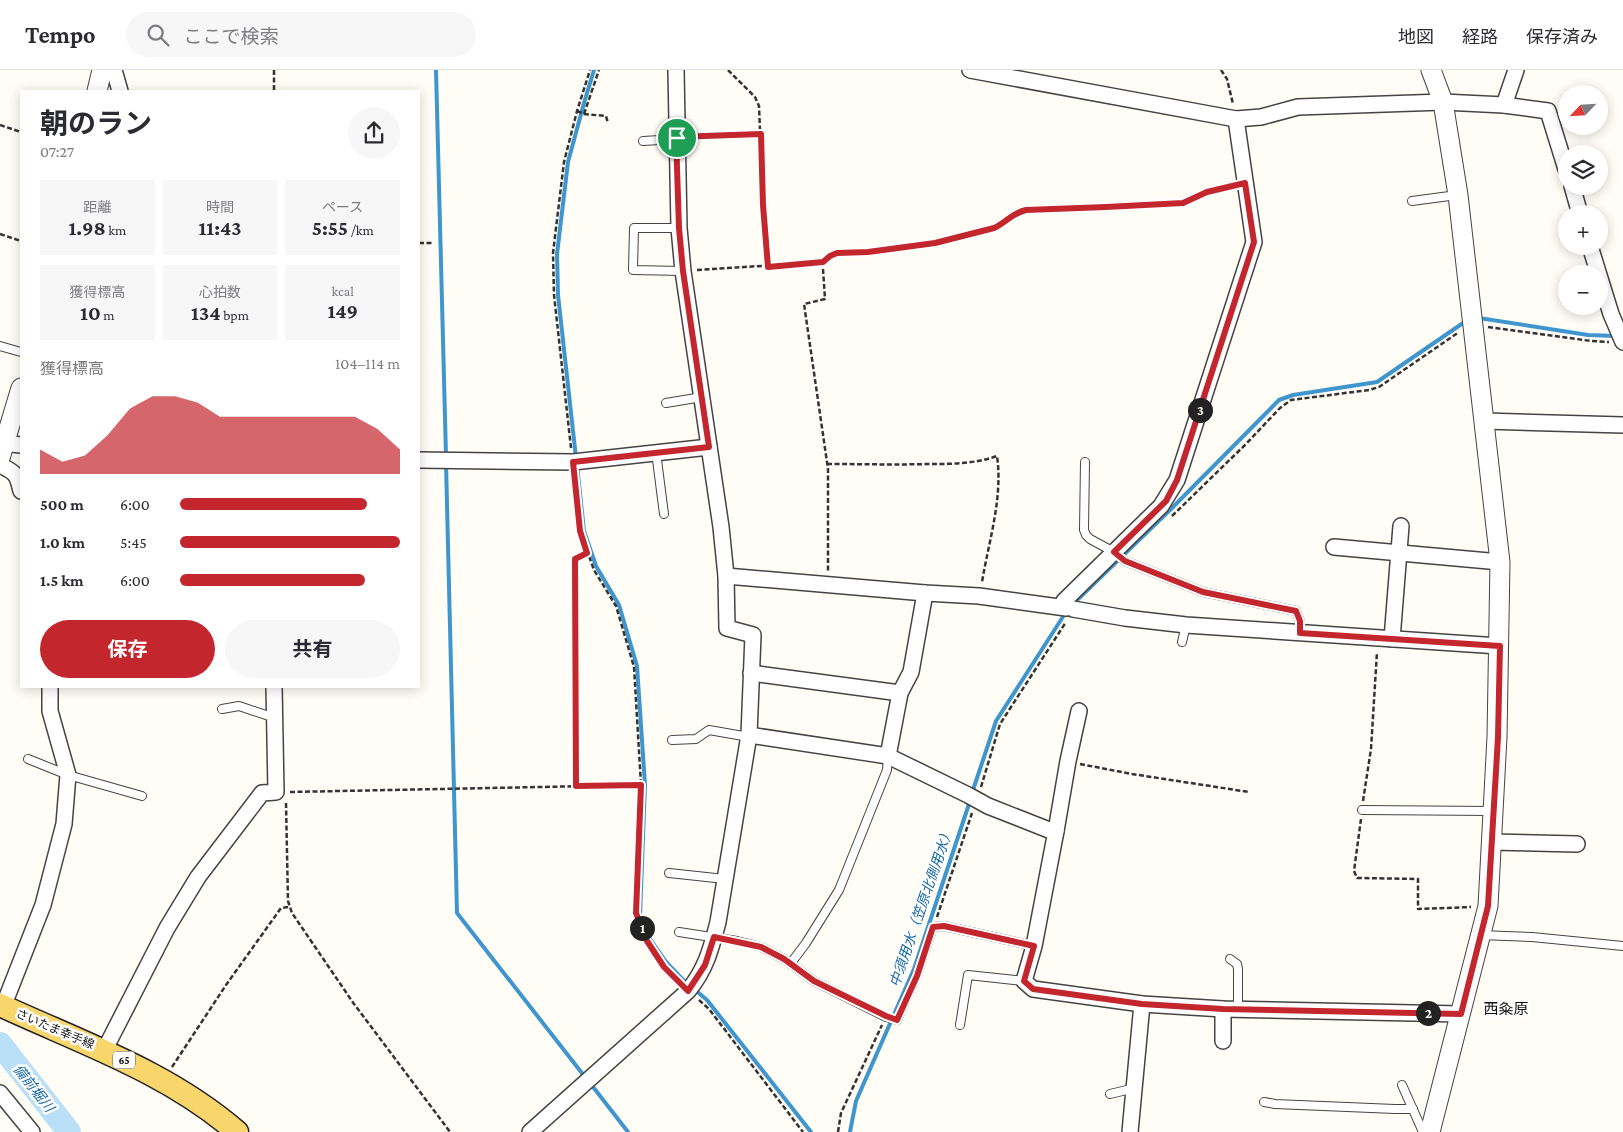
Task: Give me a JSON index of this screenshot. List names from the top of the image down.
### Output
{
  "streets": {
    "main road": ["さいたま幸手線", "65"]
  },
  "districts": ["西粂原"],
  "water": ["中須用水（笠原北側用水）", "備前堀川"],
  "north": "bottom left",
  "page": {
    "header": "Tempo",
    "search": "ここで検索",
    "nav": ["地図", "経路", "保存済み"],
    "map_buttons": ["+", "−"],
    "heading": ["朝のラン", "07:27"],
    "stats": [
      ["距離", "1.98 km"],
      ["時間", "11:43"],
      ["ペース", "5:55 /km"],
      ["獲得標高", "10 m"],
      ["心拍数", "134 bpm"],
      ["kcal", "149"]
    ],
    "chart": ["獲得標高", "104–114 m"],
    "pins": ["3", "1", "2"],
    "list": [
      {
        "name": "500 m",
        "note": "6:00"
      },
      {
        "name": "1.0 km",
        "note": "5:45"
      },
      {
        "name": "1.5 km",
        "note": "6:00"
      }
    ],
    "buttons": ["保存", "共有"]
  }
}
